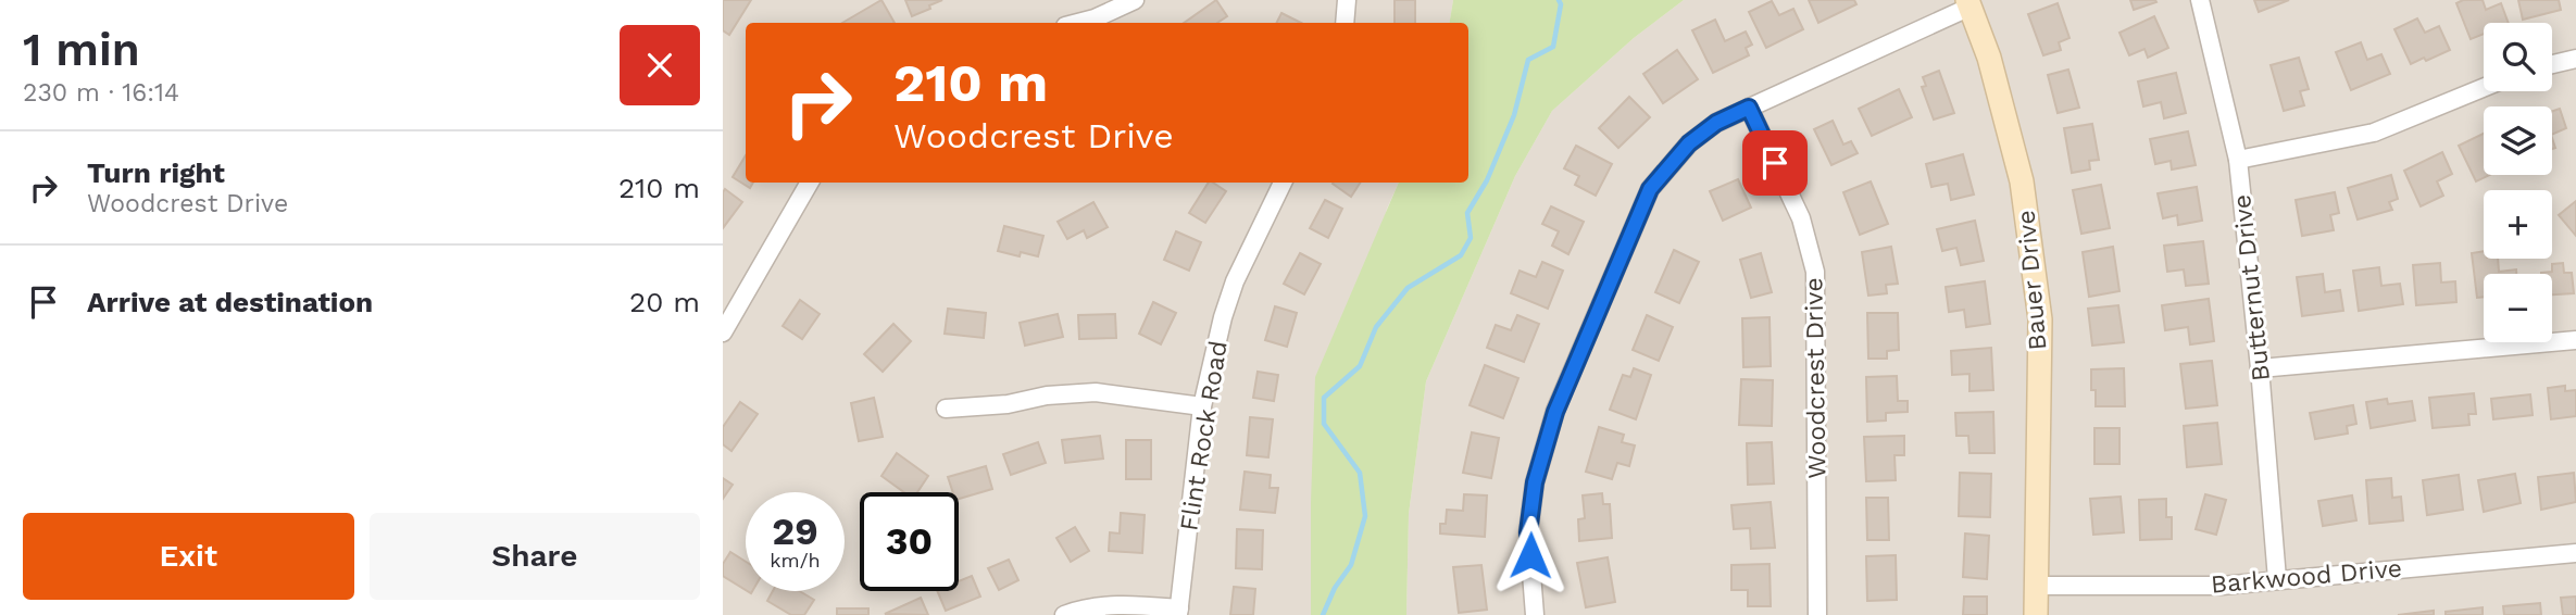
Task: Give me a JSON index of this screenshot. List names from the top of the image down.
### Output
{
  "streets": {
    "street": [
      "Bauer Drive",
      "Butternut Drive",
      "Woodcrest Drive",
      "Flint Rock Road",
      "Barkwood Drive"
    ]
  },
  "crossings": [
    ["Bauer Drive", "Barkwood Drive"],
    ["Butternut Drive", "Barkwood Drive"]
  ],
  "page": {
    "heading": ["1 min", "230 m · 16:14"],
    "map_buttons": ["+", "−"],
    "turn": ["210 m", "Woodcrest Drive"],
    "list": [
      {
        "name": "Turn right",
        "note": "Woodcrest Drive",
        "value": "210 m"
      },
      {
        "name": "Arrive at destination",
        "value": "20 m"
      }
    ],
    "speed": "29 km/h",
    "limit": "30",
    "buttons": ["Exit", "Share"]
  }
}
